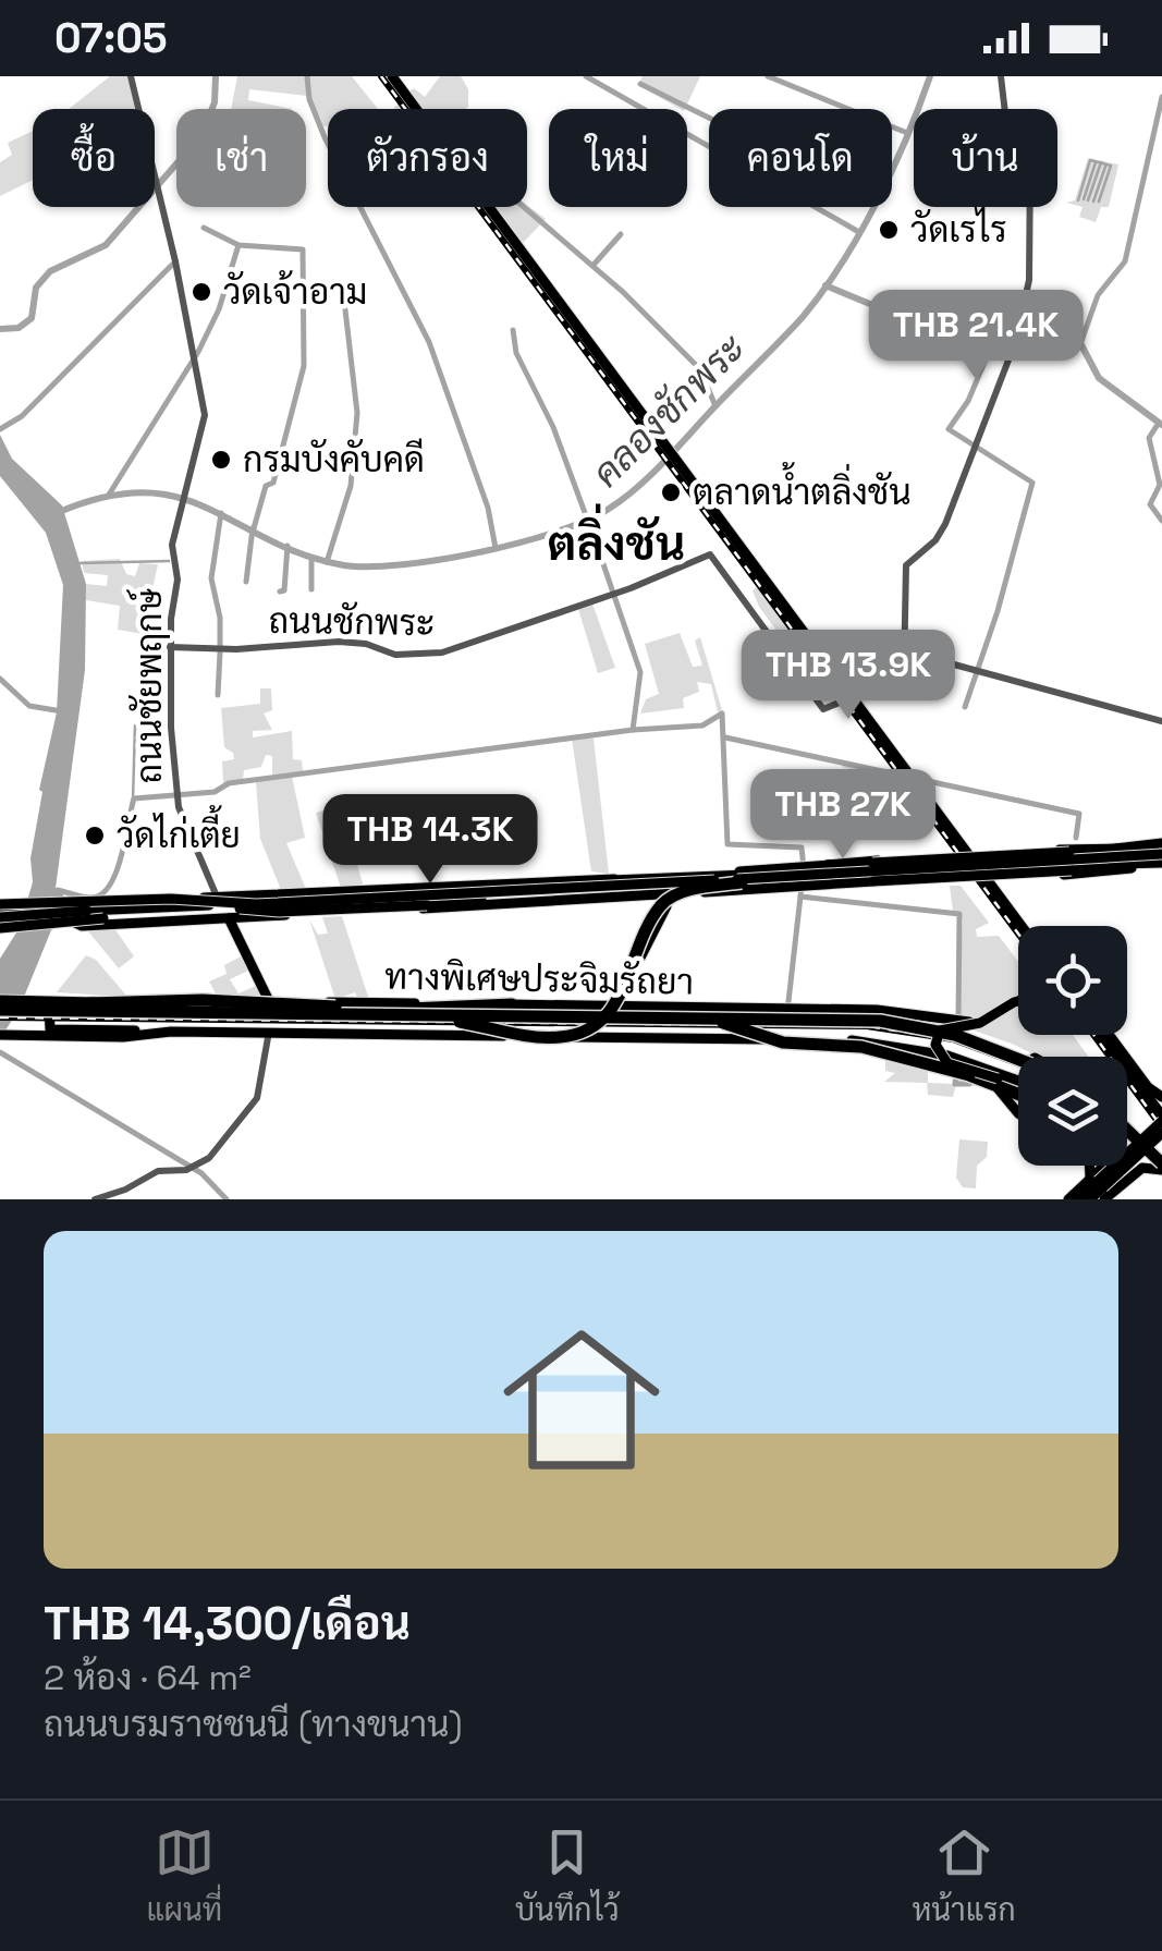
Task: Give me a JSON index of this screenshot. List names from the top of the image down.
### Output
{
  "streets": {
    "highway": ["ทางพิเศษประจิมรัถยา"],
    "street": ["ถนนชักพระ", "ถนนชัยพฤกษ์"]
  },
  "crossings": [
    ["ถนนชักพระ", "ถนนชัยพฤกษ์"]
  ],
  "districts": ["ตลิ่งชัน"],
  "water": ["คลองชักพระ"],
  "places": [
    "วัดเรไร",
    "วัดเจ้าอาม",
    "กรมบังคับคดี",
    "ตลาดน้ำตลิ่งชัน",
    "วัดไก่เตี้ย"
  ],
  "page": {
    "status": "07:05",
    "chip": [
      "ซื้อ",
      "เช่า",
      "ตัวกรอง",
      "ใหม่",
      "คอนโด",
      "บ้าน"
    ],
    "price": [
      "THB 21.4K",
      "THB 13.9K",
      "THB 27K",
      "THB 14.3K"
    ],
    "list": [
      {
        "name": "THB 14,300/เดือน",
        "note": "2 ห้อง · 64 m² · ถนนบรมราชชนนี (ทางขนาน)"
      }
    ],
    "tabs": ["แผนที่", "บันทึกไว้", "หน้าแรก"]
  }
}
